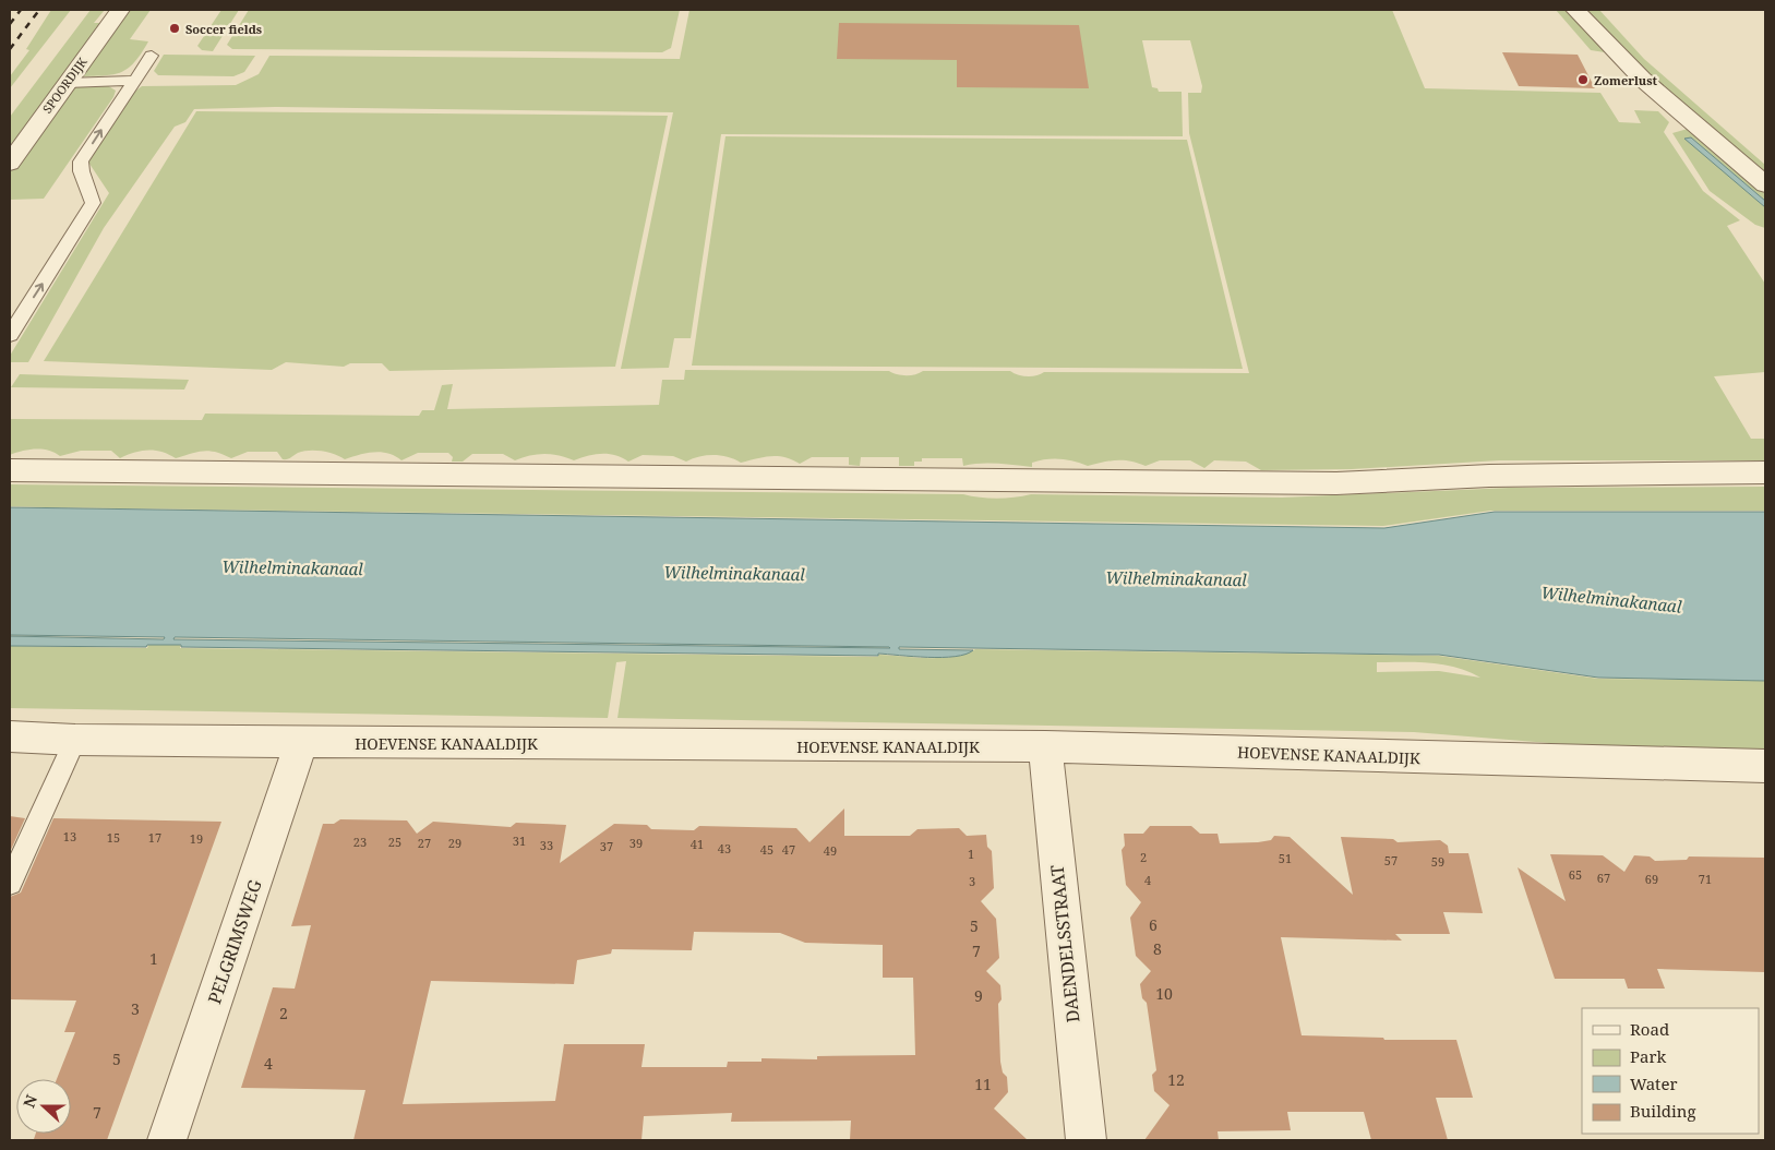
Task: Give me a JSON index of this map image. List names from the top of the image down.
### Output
{
  "streets": {
    "street": [
      "SPOORDIJK",
      "HOEVENSE KANAALDIJK",
      "PELGRIMSWEG",
      "DAENDELSSTRAAT"
    ]
  },
  "crossings": [
    ["HOEVENSE KANAALDIJK", "PELGRIMSWEG"],
    ["HOEVENSE KANAALDIJK", "DAENDELSSTRAAT"]
  ],
  "water": ["Wilhelminakanaal"],
  "places": ["Soccer fields", "Zomerlust"],
  "house_numbers": [
    "13",
    "15",
    "17",
    "19",
    "31",
    "23",
    "25",
    "27",
    "29",
    "39",
    "41",
    "33",
    "37",
    "43",
    "45",
    "47",
    "49",
    "1",
    "2",
    "51",
    "57",
    "59",
    "65",
    "67",
    "69",
    "71",
    "4",
    "3",
    "6",
    "5",
    "8",
    "7",
    "1",
    "10",
    "9",
    "3",
    "2",
    "5",
    "4",
    "12",
    "11",
    "7"
  ],
  "legend": [
    "Road",
    "Park",
    "Water",
    "Building"
  ],
  "north": "left"
}
